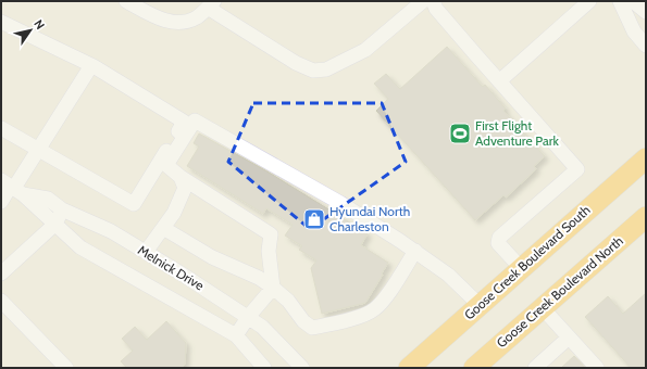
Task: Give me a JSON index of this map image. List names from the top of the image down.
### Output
{
  "streets": {
    "highway": ["Goose Creek Boulevard South", "Goose Creek Boulevard North"],
    "street": ["Melnick Drive"]
  },
  "places": {
    "sports": ["First Flight Adventure Park"],
    "shop": ["Hyundai North Charleston"]
  },
  "north": "top right"
}
